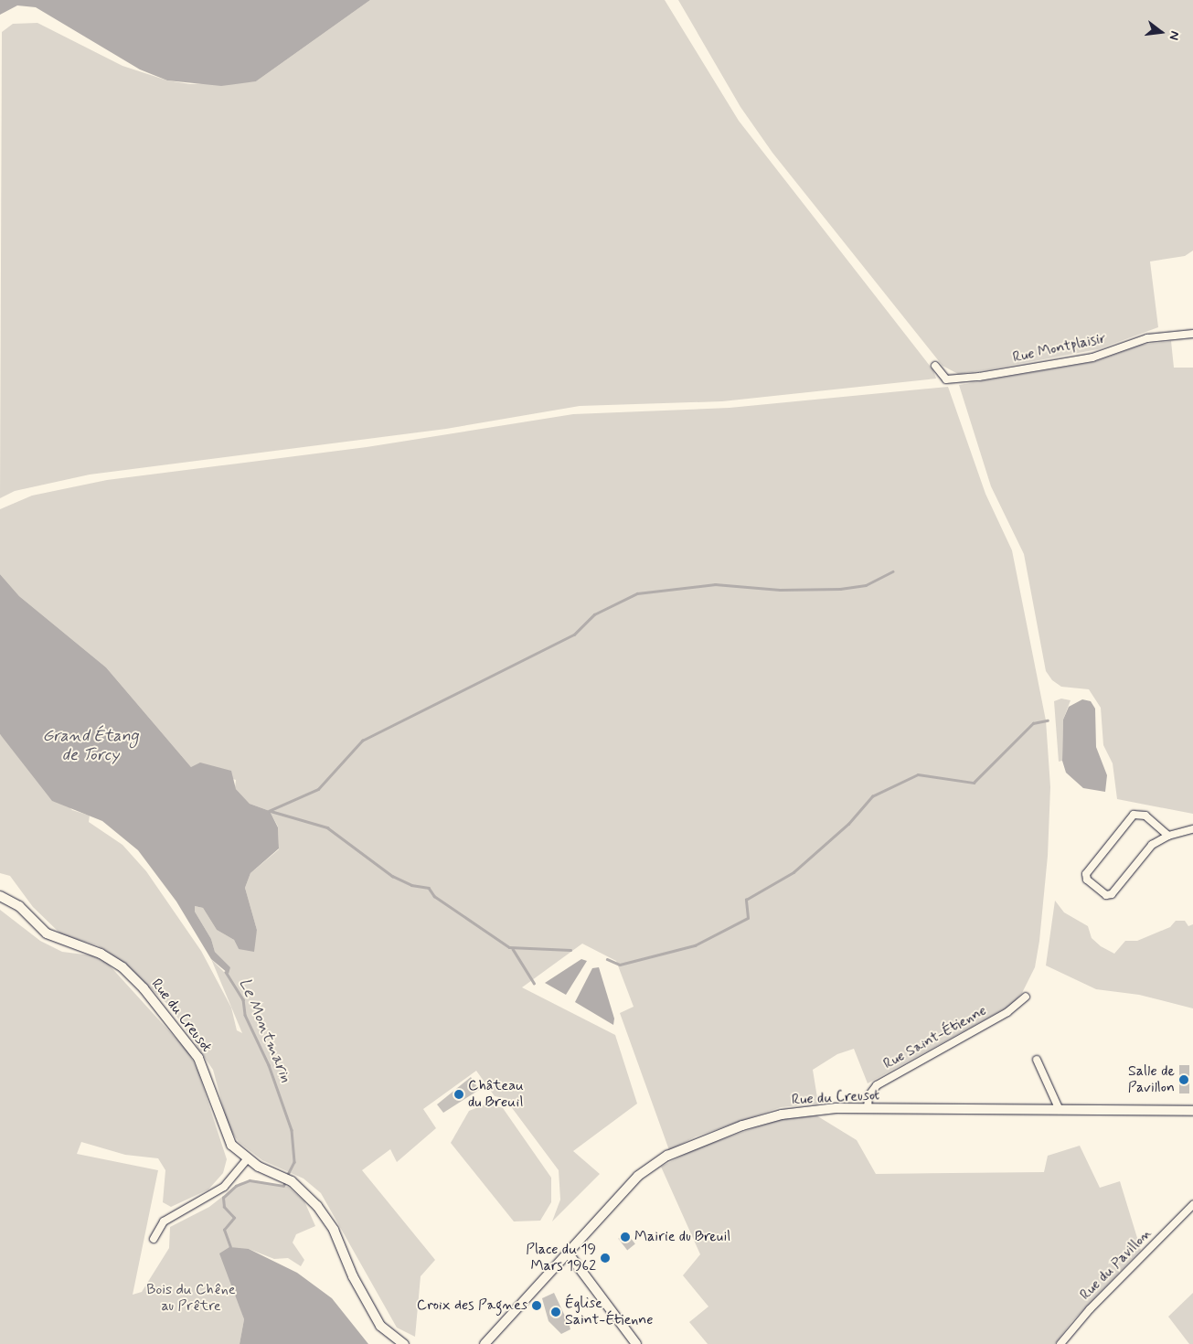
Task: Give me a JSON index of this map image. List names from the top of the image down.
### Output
{
  "streets": {
    "street": [
      "Rue Montplaisir",
      "Rue du Creusot",
      "Rue Saint-Étienne",
      "Rue du Pavillon"
    ]
  },
  "crossings": [
    ["Rue du Creusot", "Rue Saint-Étienne"]
  ],
  "water": ["Grand Étang de Torcy", "Le Montmarin"],
  "parks": ["Bois du Chêne au Prêtre"],
  "places": [
    "Salle de Pavillon",
    "Château du Breuil",
    "Mairie du Breuil",
    "Place du 19 Mars 1962",
    "Croix des Pagnes",
    "Église Saint-Étienne"
  ],
  "north": "right"
}
